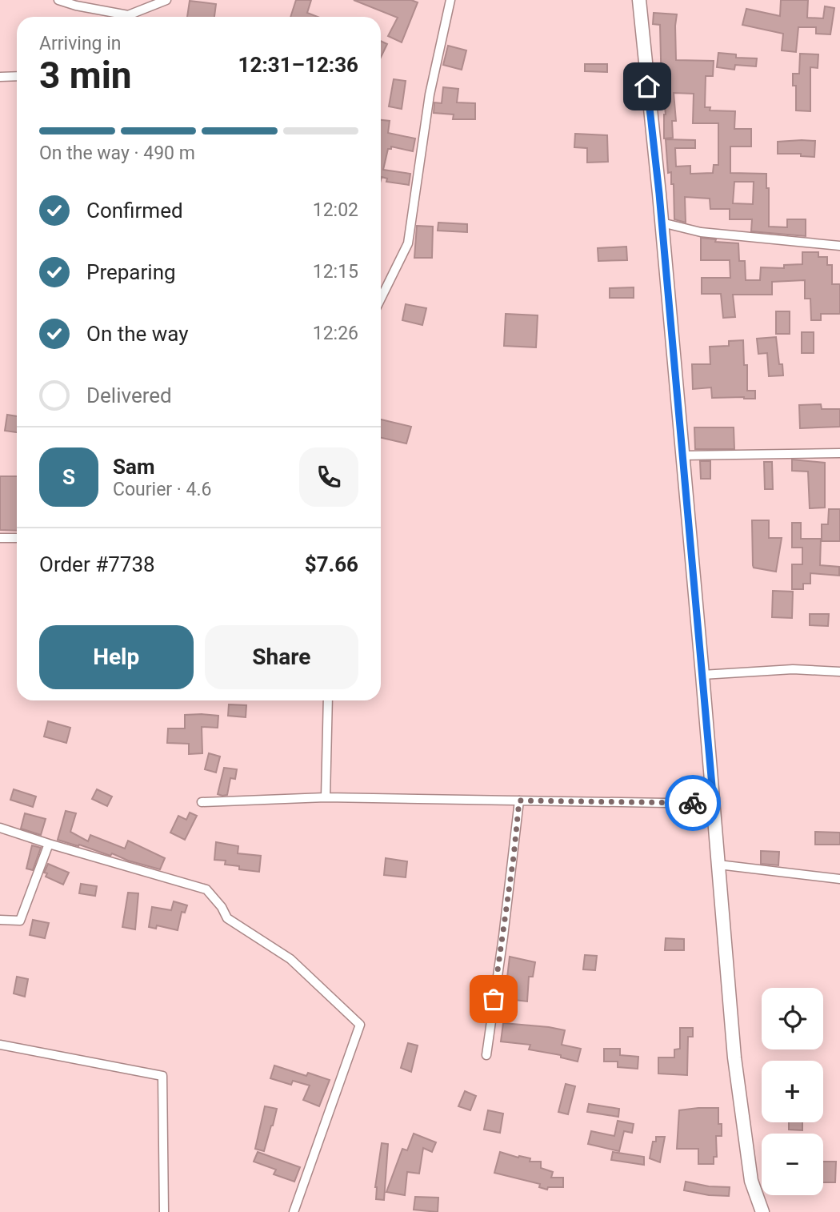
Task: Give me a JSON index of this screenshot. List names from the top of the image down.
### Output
{
  "page": {
    "heading": ["3 min", "Arriving in", "12:31–12:36"],
    "panel": [
      "Sam",
      "Courier · 4.6",
      "Order #7738",
      "$7.66"
    ],
    "bar": "On the way · 490 m",
    "list": [
      ["Confirmed", "12:02"],
      ["Preparing", "12:15"],
      ["On the way", "12:26"],
      "Delivered"
    ],
    "round": "S",
    "buttons": ["Help", "Share"],
    "map_buttons": ["+", "−"]
  }
}
